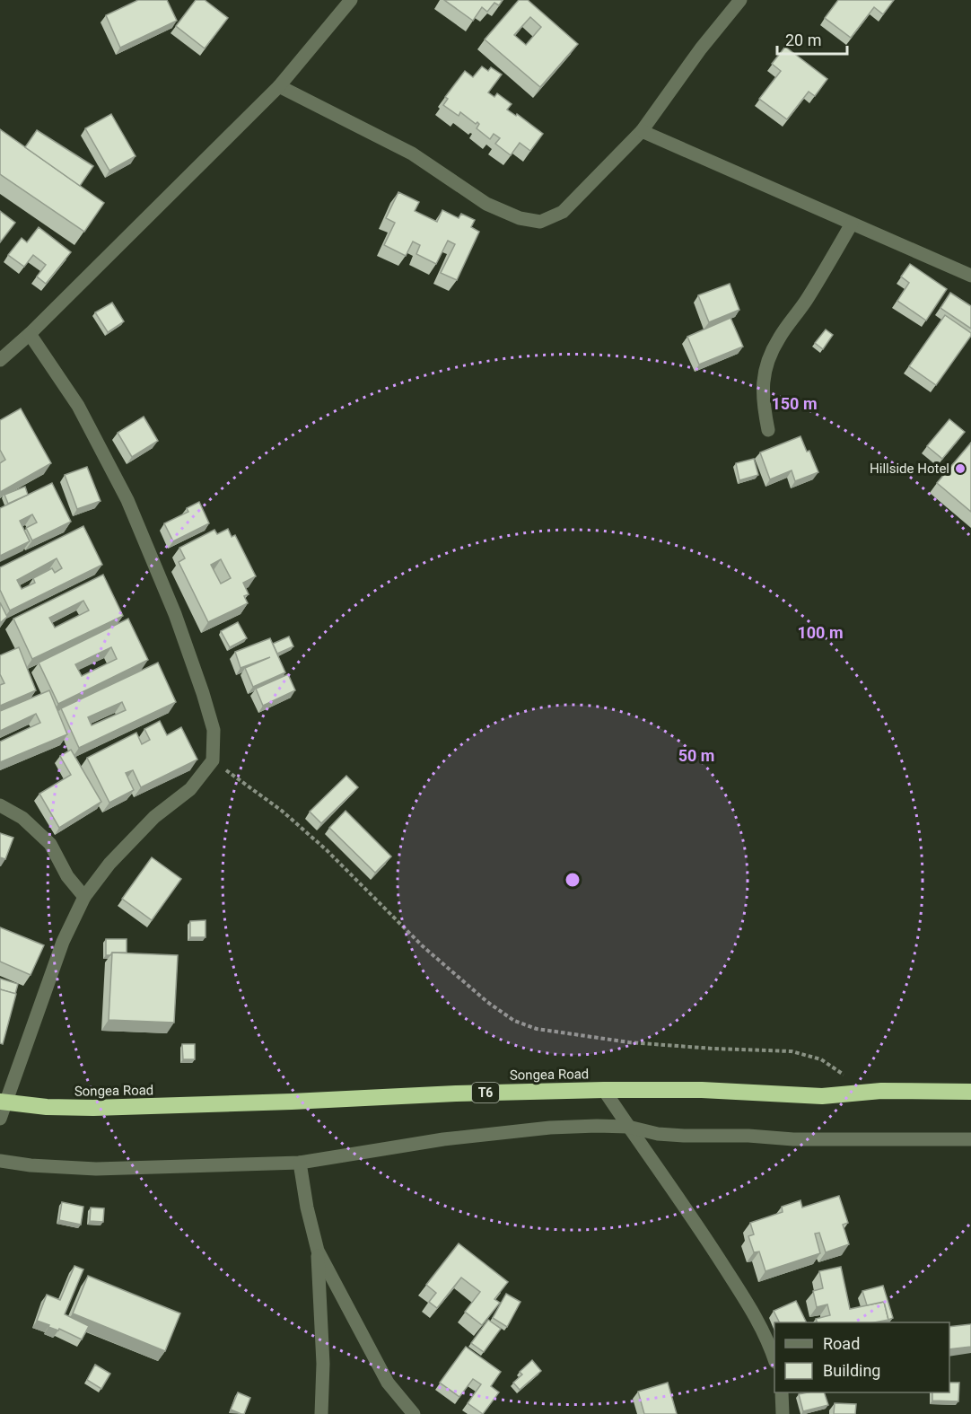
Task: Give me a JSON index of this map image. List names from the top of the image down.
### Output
{
  "streets": {
    "highway": ["Songea Road", "T6"]
  },
  "places": ["Hillside Hotel"],
  "legend": ["Road", "Building"],
  "scale_bar": "20 m",
  "rings": ["150 m", "100 m", "50 m"]
}
